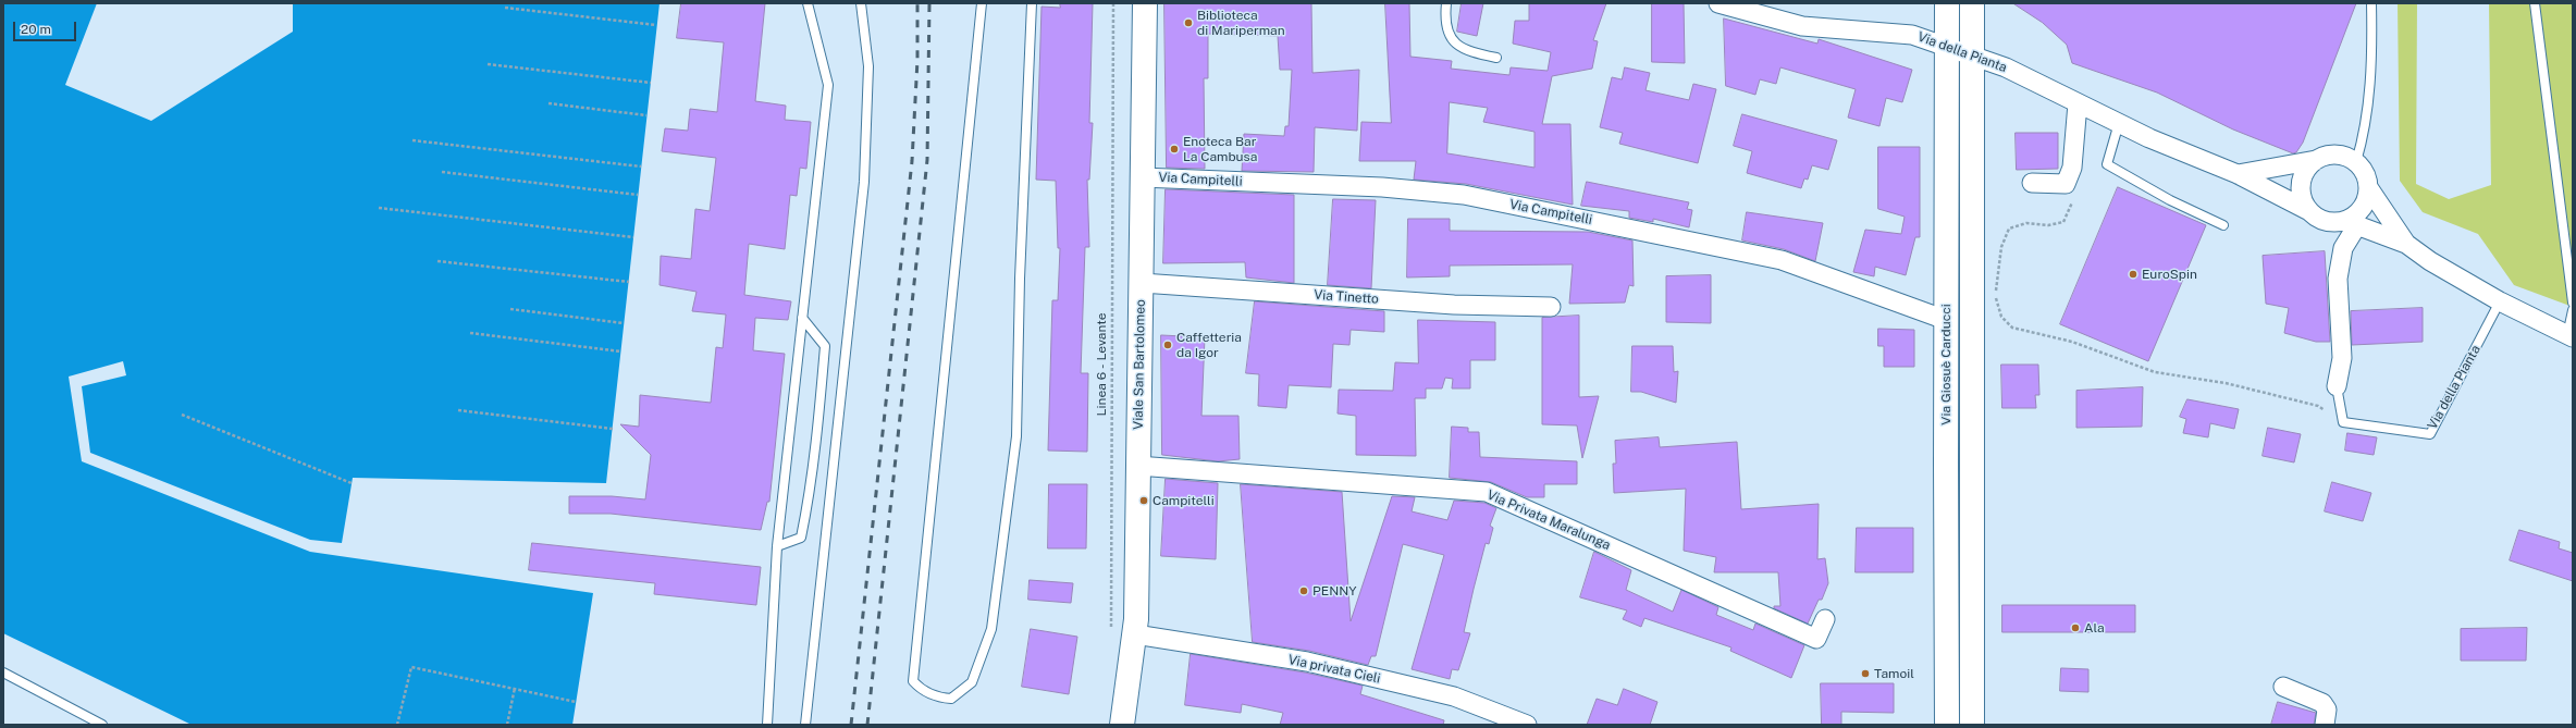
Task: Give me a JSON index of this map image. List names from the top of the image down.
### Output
{
  "streets": {
    "main road": ["Viale San Bartolomeo", "Via Giosuè Carducci"],
    "street": [
      "Via della Pianta",
      "Via Campitelli",
      "Via Tinetto",
      "Via Privata Maralunga",
      "Via privata Cieli"
    ],
    "path": ["Linea 6 - Levante"]
  },
  "crossings": [
    ["Via della Pianta", "Via Giosuè Carducci"],
    ["Via Campitelli", "Viale San Bartolomeo"],
    ["Via Campitelli", "Via Giosuè Carducci"],
    ["Via Tinetto", "Viale San Bartolomeo"],
    ["Viale San Bartolomeo", "Via Privata Maralunga"],
    ["Viale San Bartolomeo", "Via privata Cieli"]
  ],
  "places": [
    "Biblioteca di Mariperman",
    "Enoteca Bar La Cambusa",
    "EuroSpin",
    "Caffetteria da Igor",
    "Campitelli",
    "PENNY",
    "Ala",
    "Tamoil"
  ],
  "scale_bar": "20 m"
}
